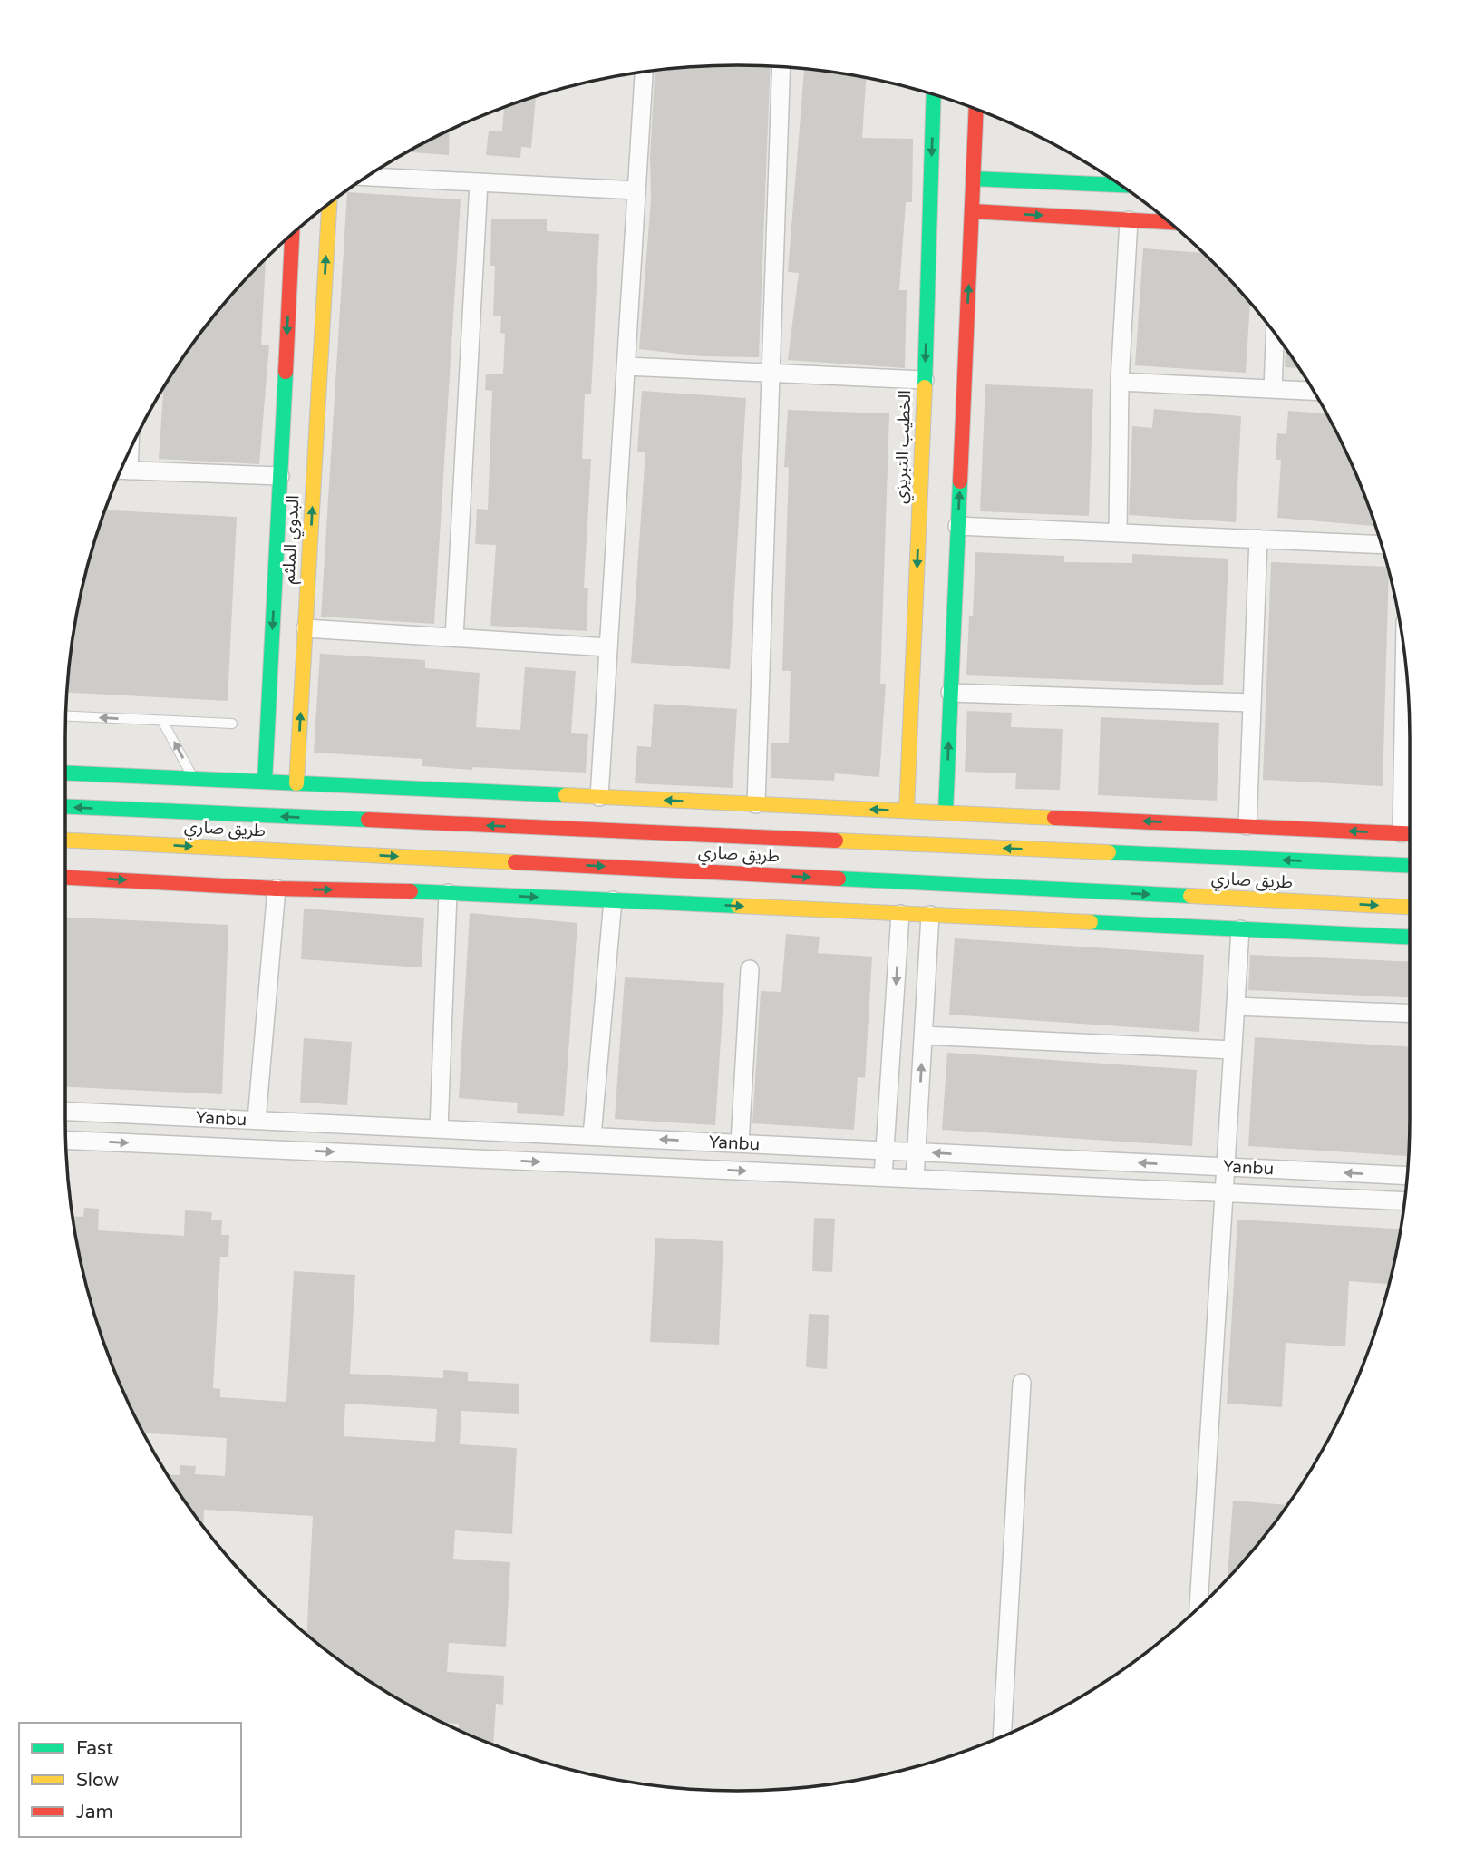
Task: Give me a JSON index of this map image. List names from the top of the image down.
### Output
{
  "streets": {
    "main road": ["الخطيب التبريزي", "البدوي الملثم", "طريق صاري"],
    "street": ["Yanbu"]
  },
  "legend": ["Fast", "Slow", "Jam"]
}
